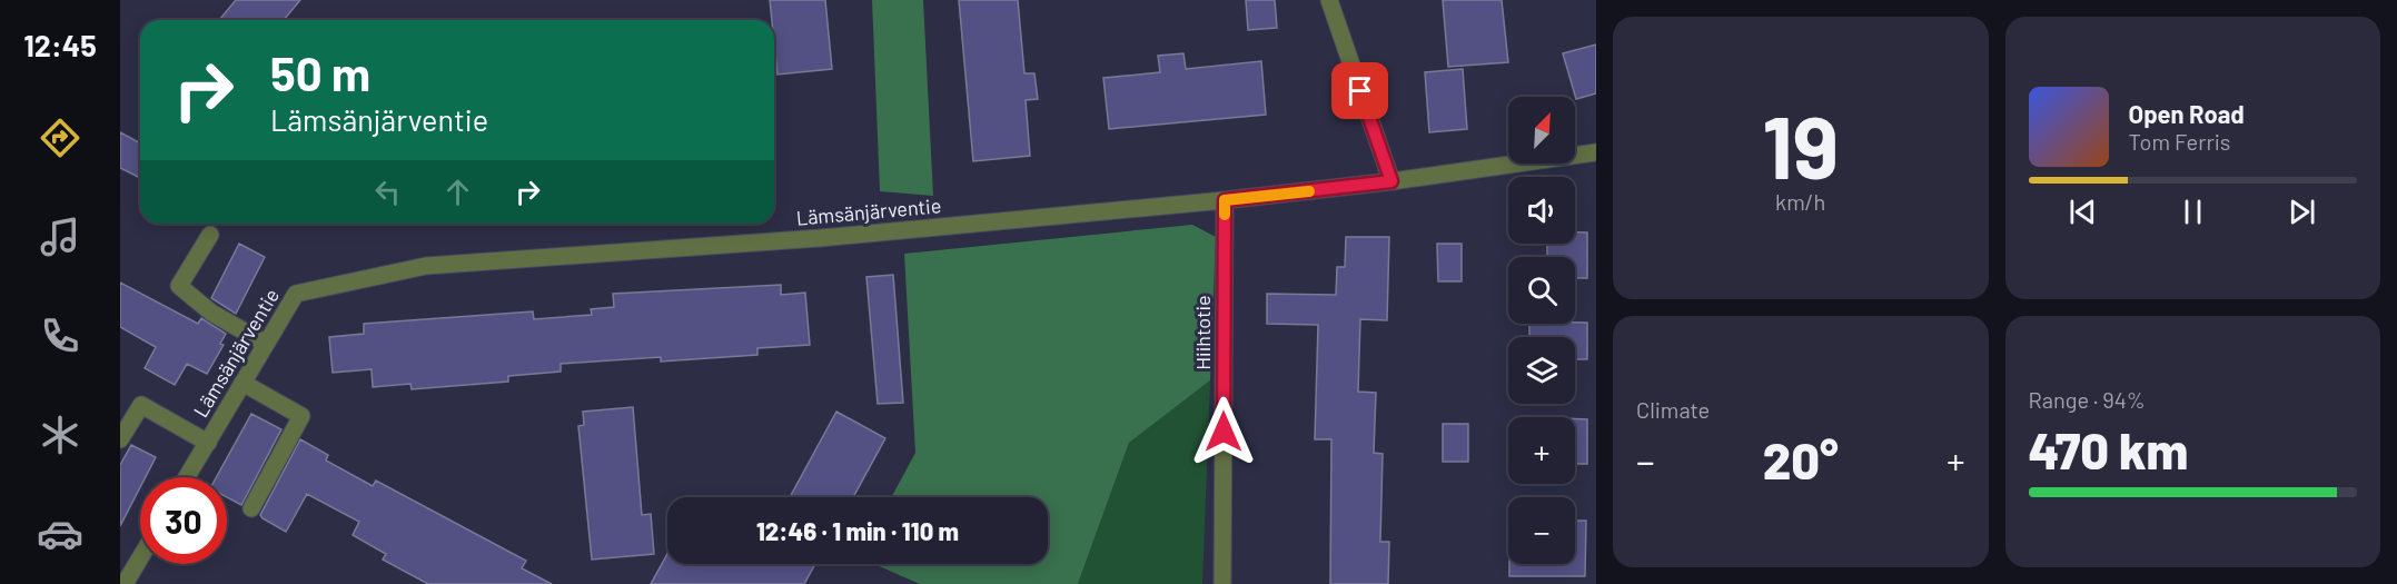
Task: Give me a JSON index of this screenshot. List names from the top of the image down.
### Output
{
  "streets": {
    "street": ["Lämsänjärventie", "Hiihtotie"]
  },
  "crossings": [
    ["Lämsänjärventie", "Hiihtotie"]
  ],
  "north": "top right",
  "page": {
    "tabs": "12:45",
    "tile": [
      ["19", "km/h"],
      "Climate",
      ["Range · 94%", "470 km"]
    ],
    "turn": ["50 m", "Lämsänjärventie"],
    "song": ["Open Road", "Tom Ferris"],
    "map_buttons": ["+", "−"],
    "heat": ["−", "20°", "+"],
    "limit": "30",
    "trip": "12:46 · 1 min · 110 m"
  }
}
